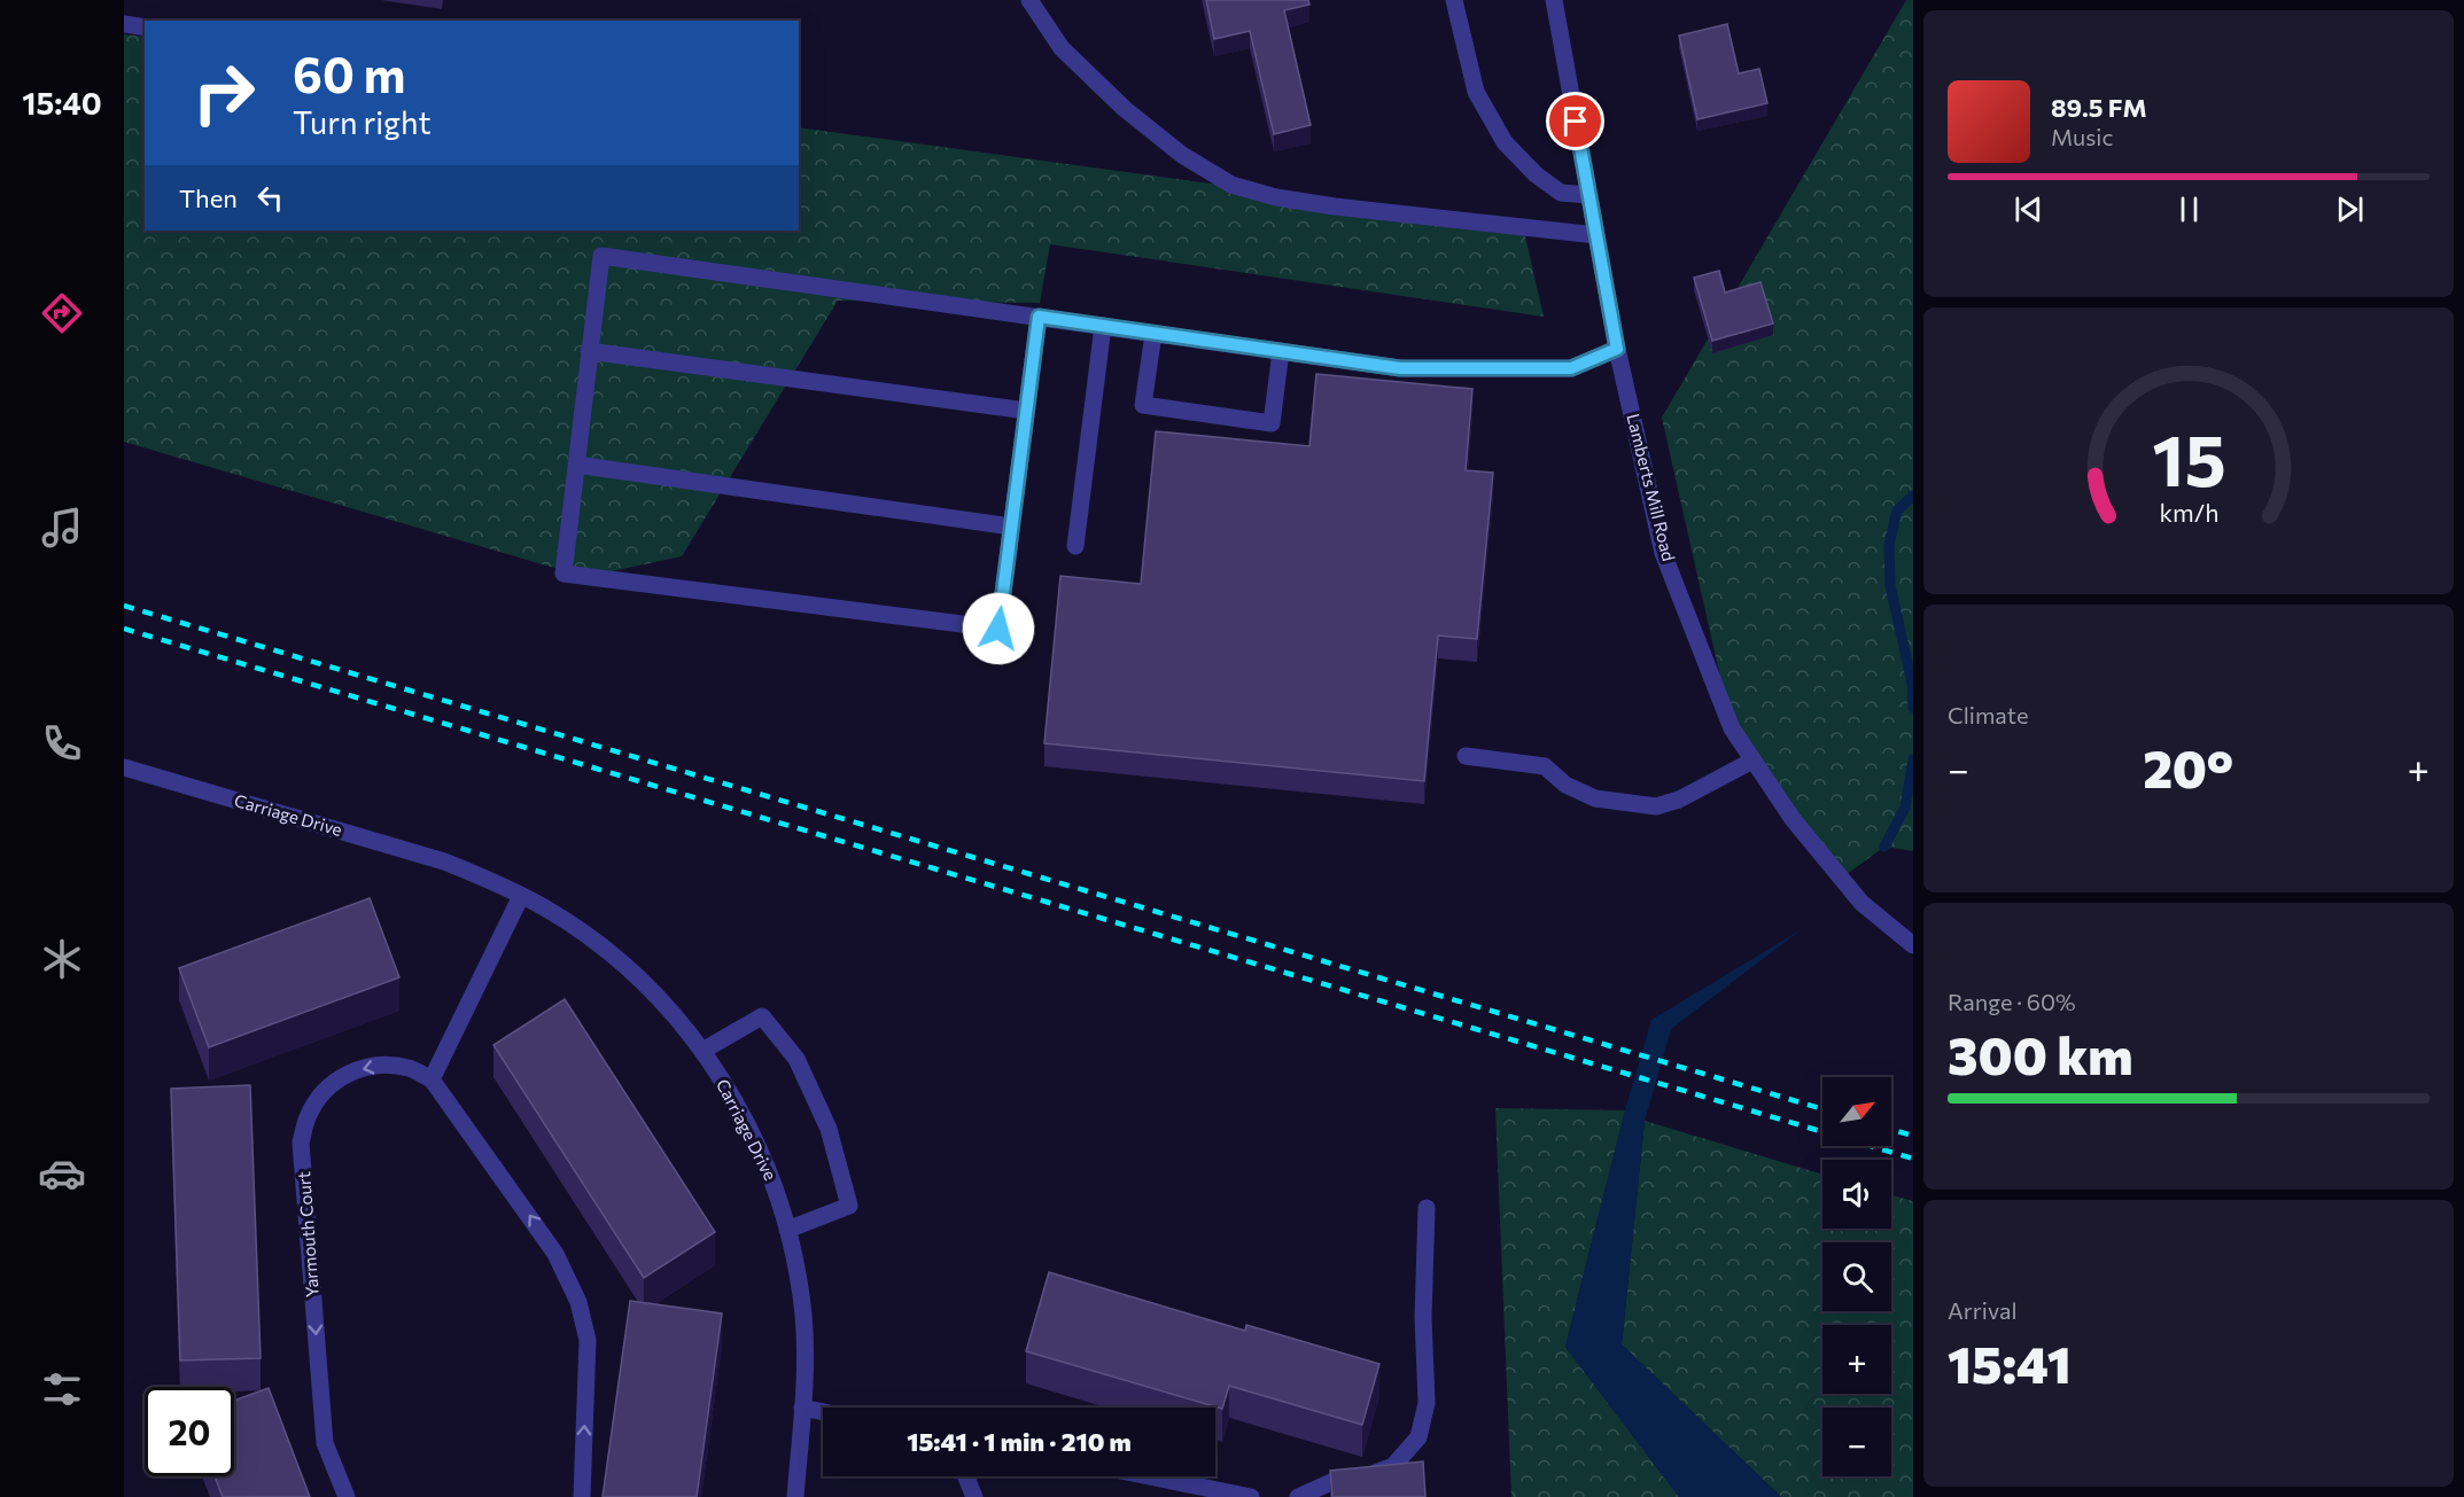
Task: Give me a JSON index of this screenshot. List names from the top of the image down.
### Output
{
  "streets": {
    "street": ["Lamberts Mill Road", "Carriage Drive", "Yarmouth Court"]
  },
  "north": "top right",
  "page": {
    "tabs": "15:40",
    "turn": ["60 m", "Turn right"],
    "song": ["89.5 FM", "Music"],
    "then": "Then",
    "tile": [
      "Climate",
      ["Range · 60%", "300 km"],
      ["Arrival", "15:41"]
    ],
    "heat": ["−", "20°", "+"],
    "map_buttons": ["+", "−"],
    "limit": "20",
    "trip": "15:41 · 1 min · 210 m",
    "gauge": ["15", "km/h"]
  }
}
